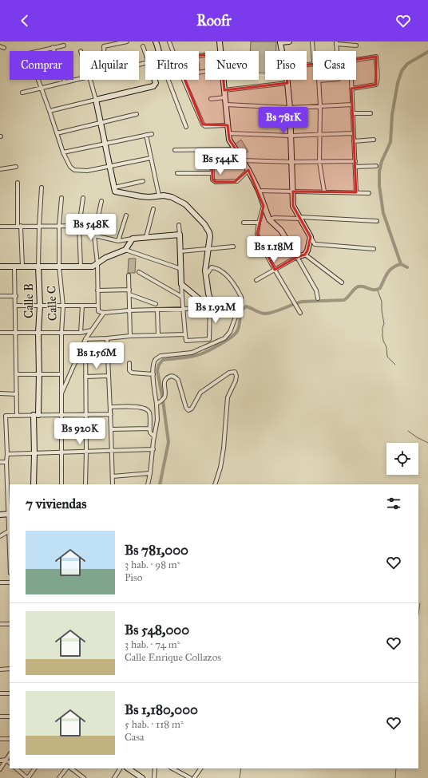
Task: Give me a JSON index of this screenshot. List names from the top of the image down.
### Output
{
  "streets": {
    "street": ["Calle B", "Calle C"]
  },
  "page": {
    "header": "Roofr",
    "chip": [
      "Comprar",
      "Alquilar",
      "Filtros",
      "Nuevo",
      "Piso",
      "Casa"
    ],
    "price": [
      "Bs 781K",
      "Bs 544K",
      "Bs 548K",
      "Bs 1.18M",
      "Bs 1.92M",
      "Bs 1.56M",
      "Bs 920K"
    ],
    "heading": "7 viviendas",
    "list": [
      {
        "name": "Bs 781,000",
        "note": "3 hab. · 98 m² · Piso"
      },
      {
        "name": "Bs 548,000",
        "note": "3 hab. · 74 m² · Calle Enrique Collazos"
      },
      {
        "name": "Bs 1,180,000",
        "note": "5 hab. · 118 m² · Casa"
      }
    ]
  }
}
